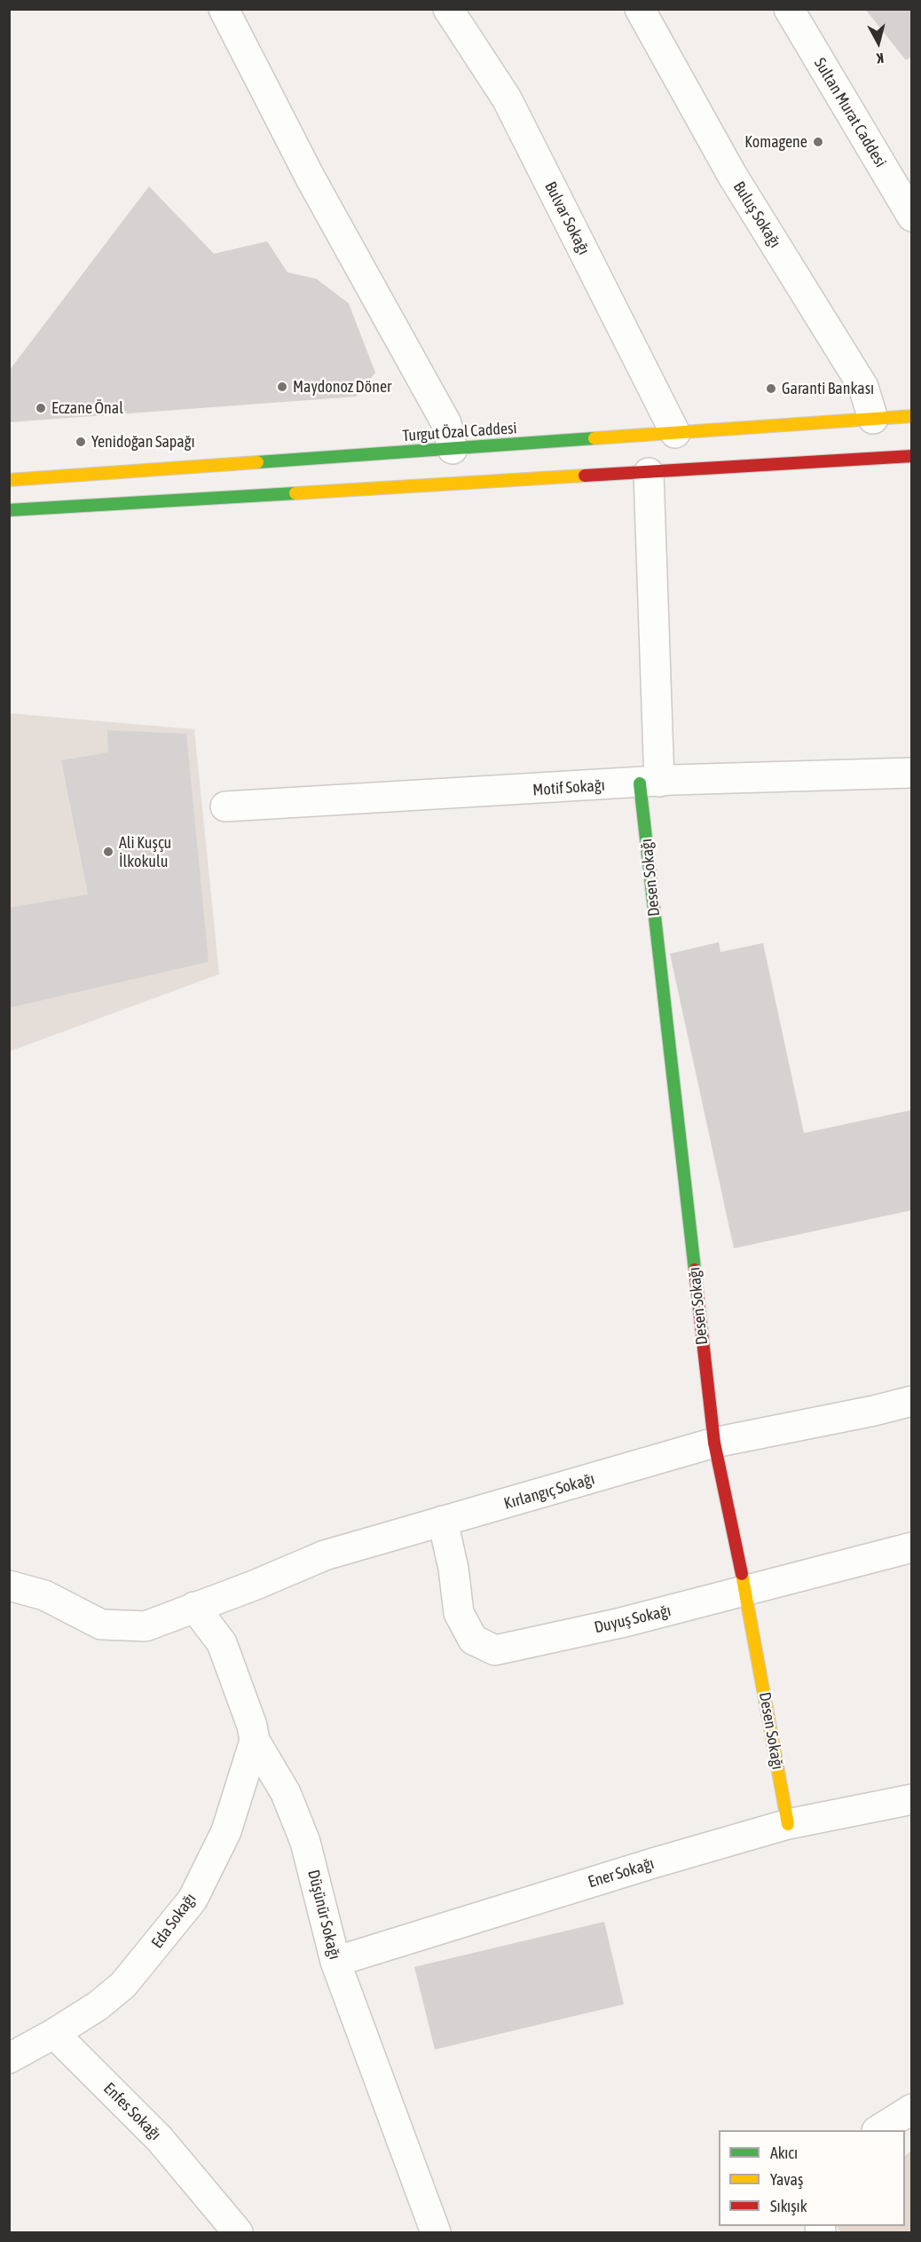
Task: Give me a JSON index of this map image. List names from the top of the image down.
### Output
{
  "streets": {
    "main road": ["Turgut Özal Caddesi", "Desen Sokağı"],
    "street": [
      "Sultan Murat Caddesi",
      "Buluş Sokağı",
      "Bulvar Sokağı",
      "Motif Sokağı",
      "Kırlangıç Sokağı",
      "Duyuş Sokağı",
      "Ener Sokağı",
      "Düşünür Sokağı",
      "Eda Sokağı",
      "Enfes Sokağı"
    ]
  },
  "crossings": [
    ["Buluş Sokağı", "Turgut Özal Caddesi"],
    ["Bulvar Sokağı", "Turgut Özal Caddesi"],
    ["Motif Sokağı", "Desen Sokağı"],
    ["Desen Sokağı", "Kırlangıç Sokağı"],
    ["Desen Sokağı", "Duyuş Sokağı"],
    ["Desen Sokağı", "Ener Sokağı"],
    ["Kırlangıç Sokağı", "Duyuş Sokağı"],
    ["Kırlangıç Sokağı", "Düşünür Sokağı"],
    ["Ener Sokağı", "Düşünür Sokağı"],
    ["Düşünür Sokağı", "Eda Sokağı"],
    ["Eda Sokağı", "Enfes Sokağı"]
  ],
  "places": [
    "Komagene",
    "Maydonoz Döner",
    "Garanti Bankası",
    "Eczane Önal",
    "Yenidoğan Sapağı",
    "Ali Kuşçu İlkokulu"
  ],
  "legend": ["Akıcı", "Yavaş", "Sıkışık"],
  "north": "bottom"
}
